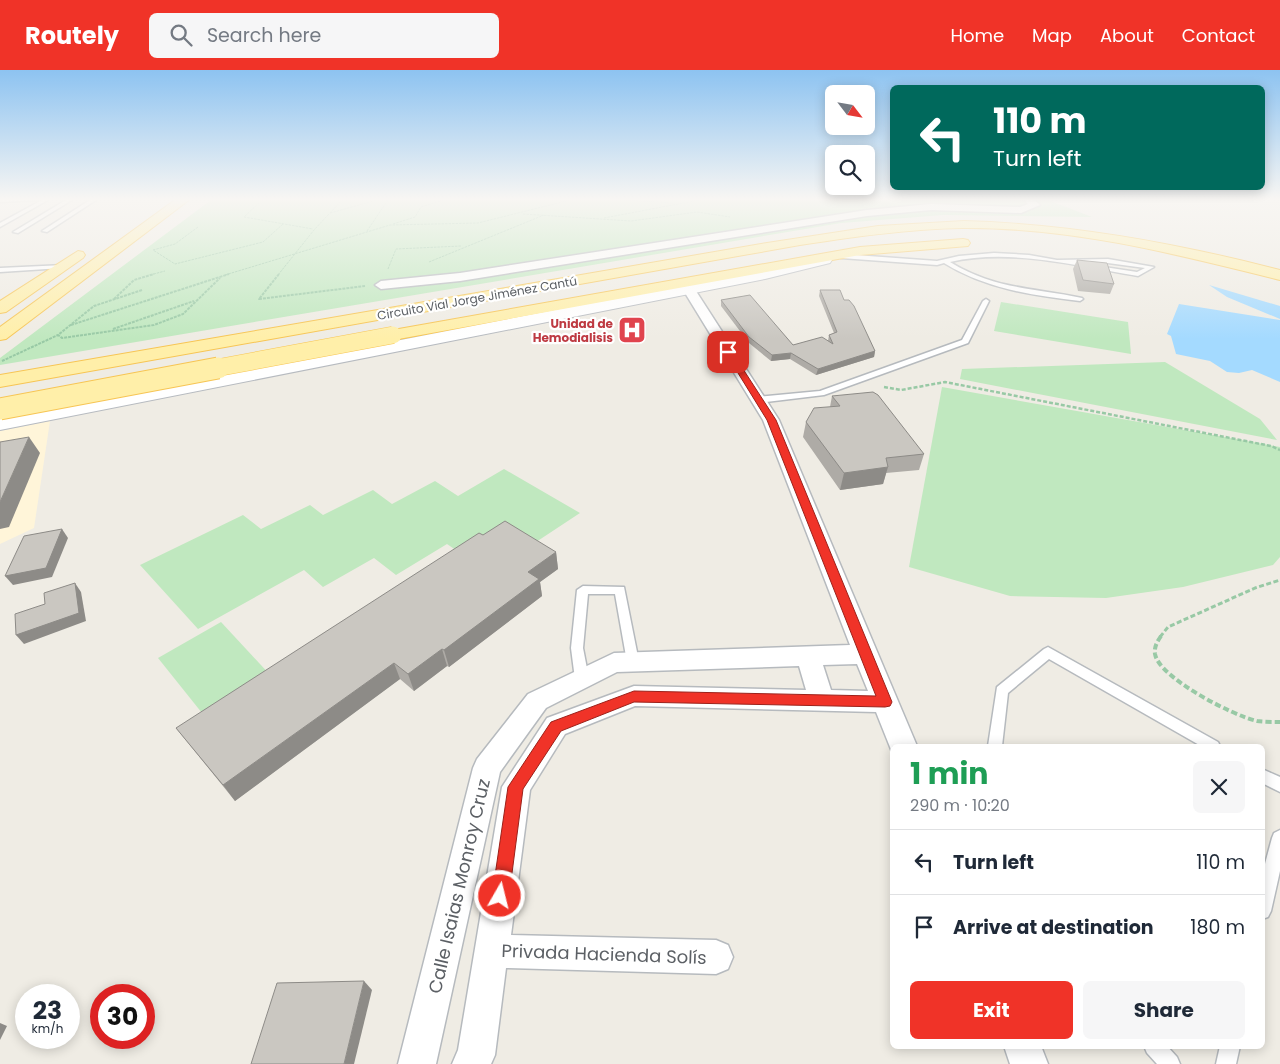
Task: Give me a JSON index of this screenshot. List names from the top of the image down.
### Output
{
  "streets": {
    "main road": ["Circuito Vial Jorge Jiménez Cantú"],
    "street": ["Calle Isaias Monroy Cruz", "Privada Hacienda Solís"]
  },
  "crossings": [
    ["Calle Isaias Monroy Cruz", "Privada Hacienda Solís"]
  ],
  "places": {
    "hospital": ["Unidad de Hemodialisis"]
  },
  "north": "bottom right",
  "page": {
    "header": "Routely",
    "search": "Search here",
    "nav": [
      "Home",
      "Map",
      "About",
      "Contact"
    ],
    "turn": ["110 m", "Turn left"],
    "heading": ["1 min", "290 m · 10:20"],
    "list": [
      {
        "name": "Turn left",
        "value": "110 m"
      },
      {
        "name": "Arrive at destination",
        "value": "180 m"
      }
    ],
    "buttons": ["Exit", "Share"],
    "speed": "23 km/h",
    "limit": "30"
  }
}
